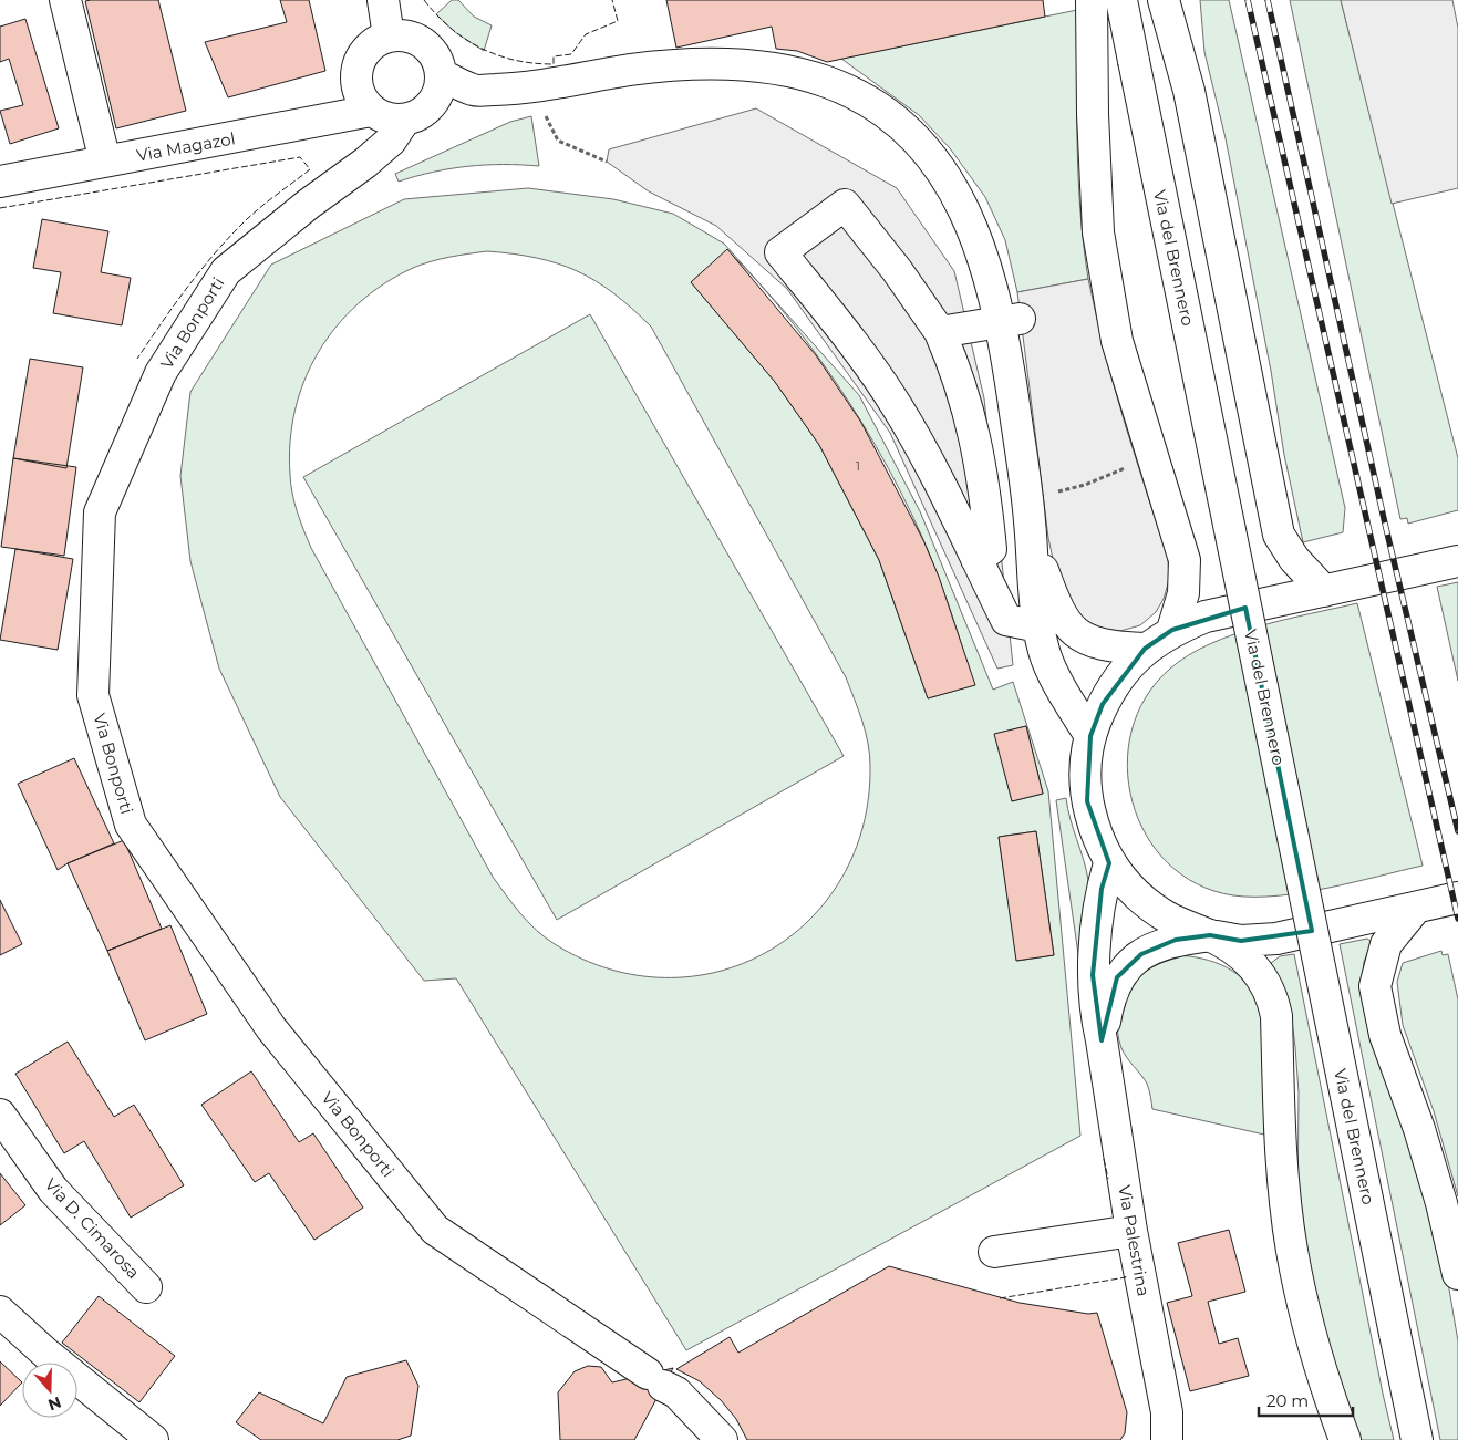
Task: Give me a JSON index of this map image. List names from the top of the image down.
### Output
{
  "streets": {
    "street": [
      "Via Magazol",
      "Via del Brennero",
      "Via Bonporti",
      "Via D. Cimarosa",
      "Via Palestrina"
    ]
  },
  "crossings": [
    ["Via Magazol", "Via Bonporti"]
  ],
  "house_numbers": ["1"],
  "scale_bar": "20 m",
  "north": "bottom"
}
